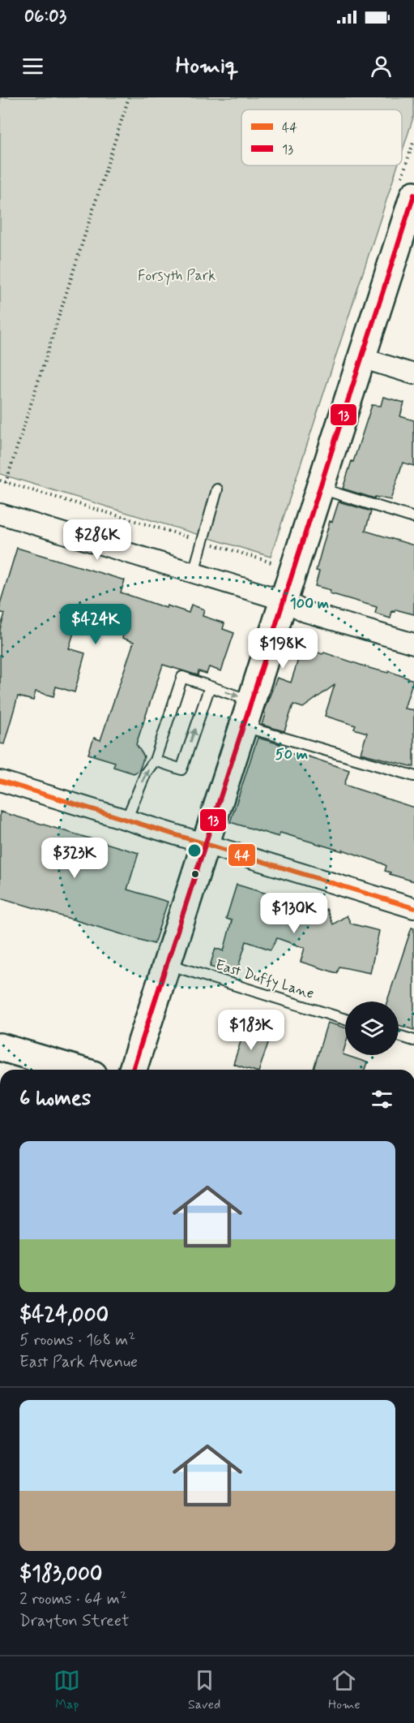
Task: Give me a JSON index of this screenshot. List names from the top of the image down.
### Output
{
  "streets": {
    "lane": ["East Duffy Lane"]
  },
  "parks": ["Forsyth Park"],
  "lines": ["transit line 13", "transit line 44"],
  "legend": ["44", "13"],
  "page": {
    "status": "06:03",
    "header": "Homiq",
    "price": [
      "$286K",
      "$424K",
      "$198K",
      "$323K",
      "$130K",
      "$183K"
    ],
    "heading": "6 homes",
    "list": [
      {
        "name": "$424,000",
        "note": "5 rooms · 168 m² · East Park Avenue"
      },
      {
        "name": "$183,000",
        "note": "2 rooms · 64 m² · Drayton Street"
      }
    ],
    "tabs": ["Map", "Saved", "Home"]
  },
  "rings": ["100 m", "50 m"]
}
